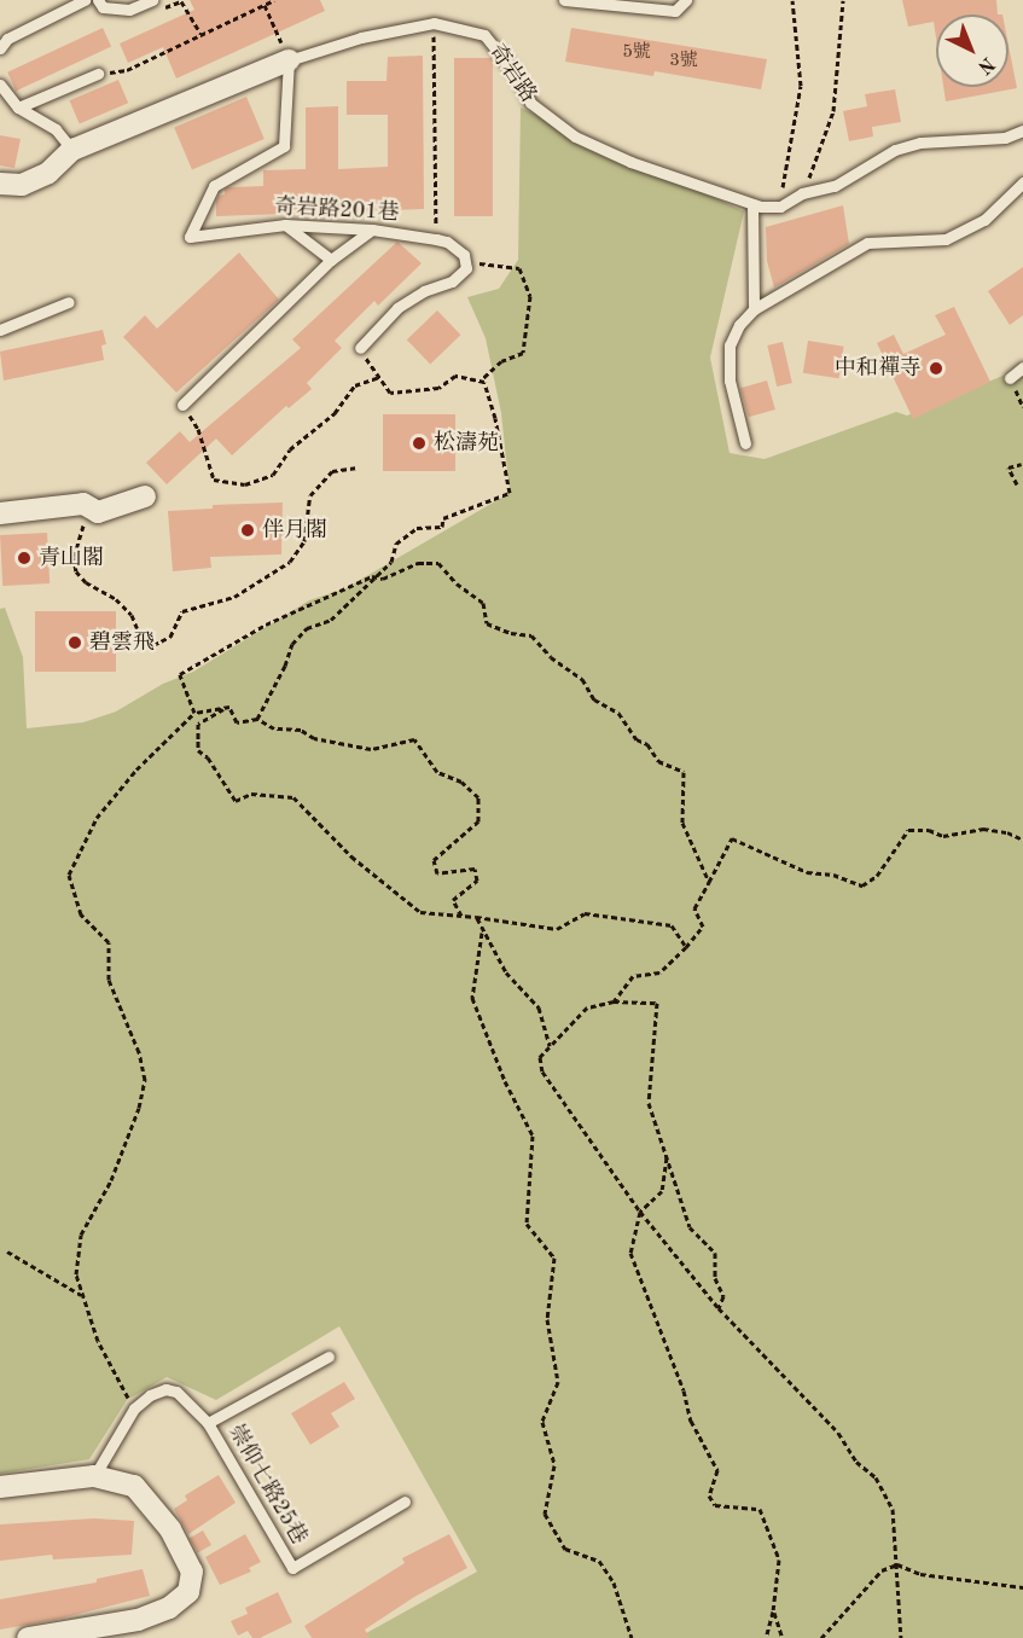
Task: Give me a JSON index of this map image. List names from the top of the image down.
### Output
{
  "streets": {
    "street": ["奇岩路"],
    "lane": ["奇岩路201巷", "崇仰七路25巷"]
  },
  "crossings": [
    ["奇岩路", "奇岩路201巷"]
  ],
  "places": [
    "中和禪寺",
    "松濤苑",
    "伴月閣",
    "青山閣",
    "碧雲飛"
  ],
  "house_numbers": ["5號", "3號"],
  "north": "bottom right"
}
